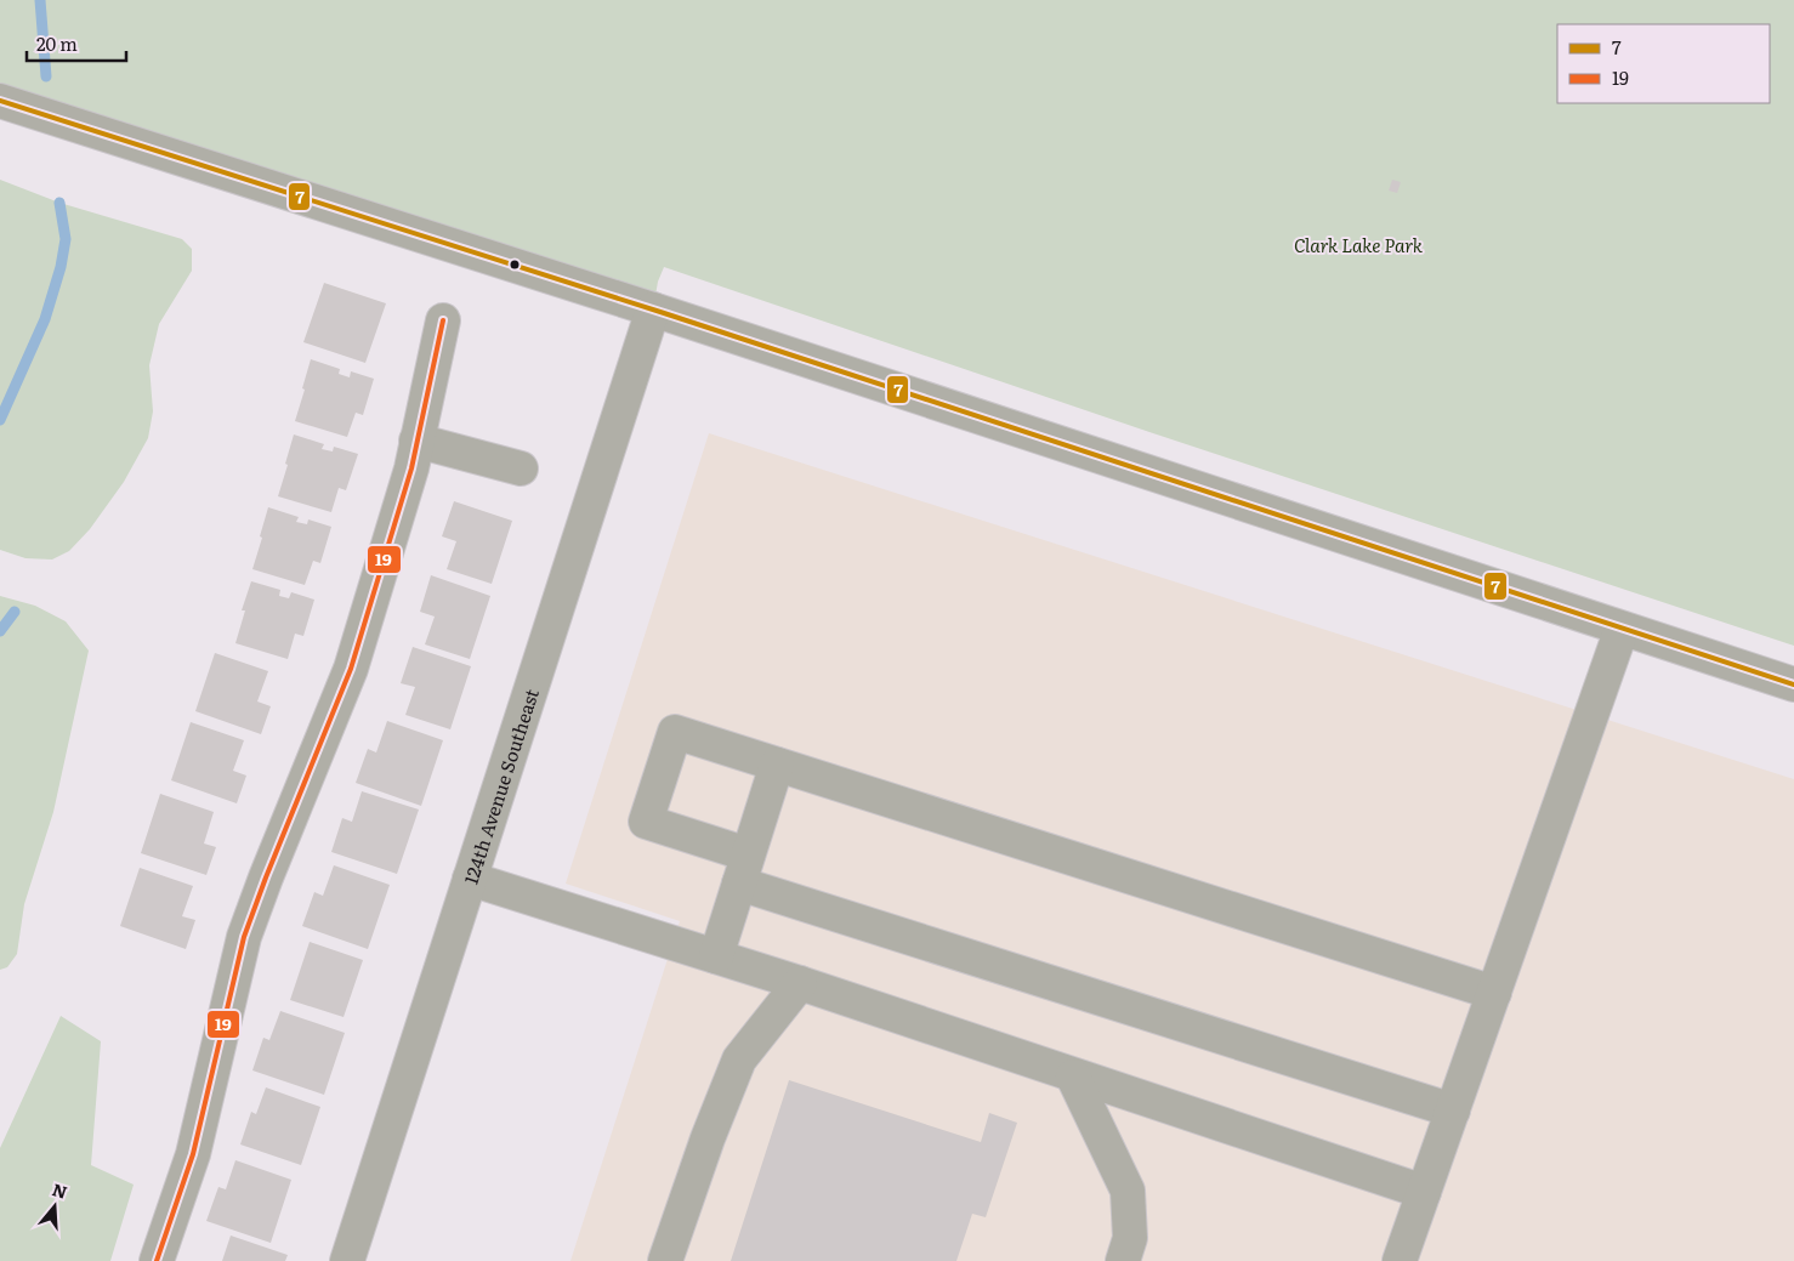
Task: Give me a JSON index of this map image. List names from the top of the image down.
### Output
{
  "streets": {
    "street": ["124th Avenue Southeast"]
  },
  "parks": ["Clark Lake Park"],
  "lines": ["transit line 7", "transit line 19"],
  "legend": ["7", "19"],
  "scale_bar": "20 m",
  "north": "top"
}
